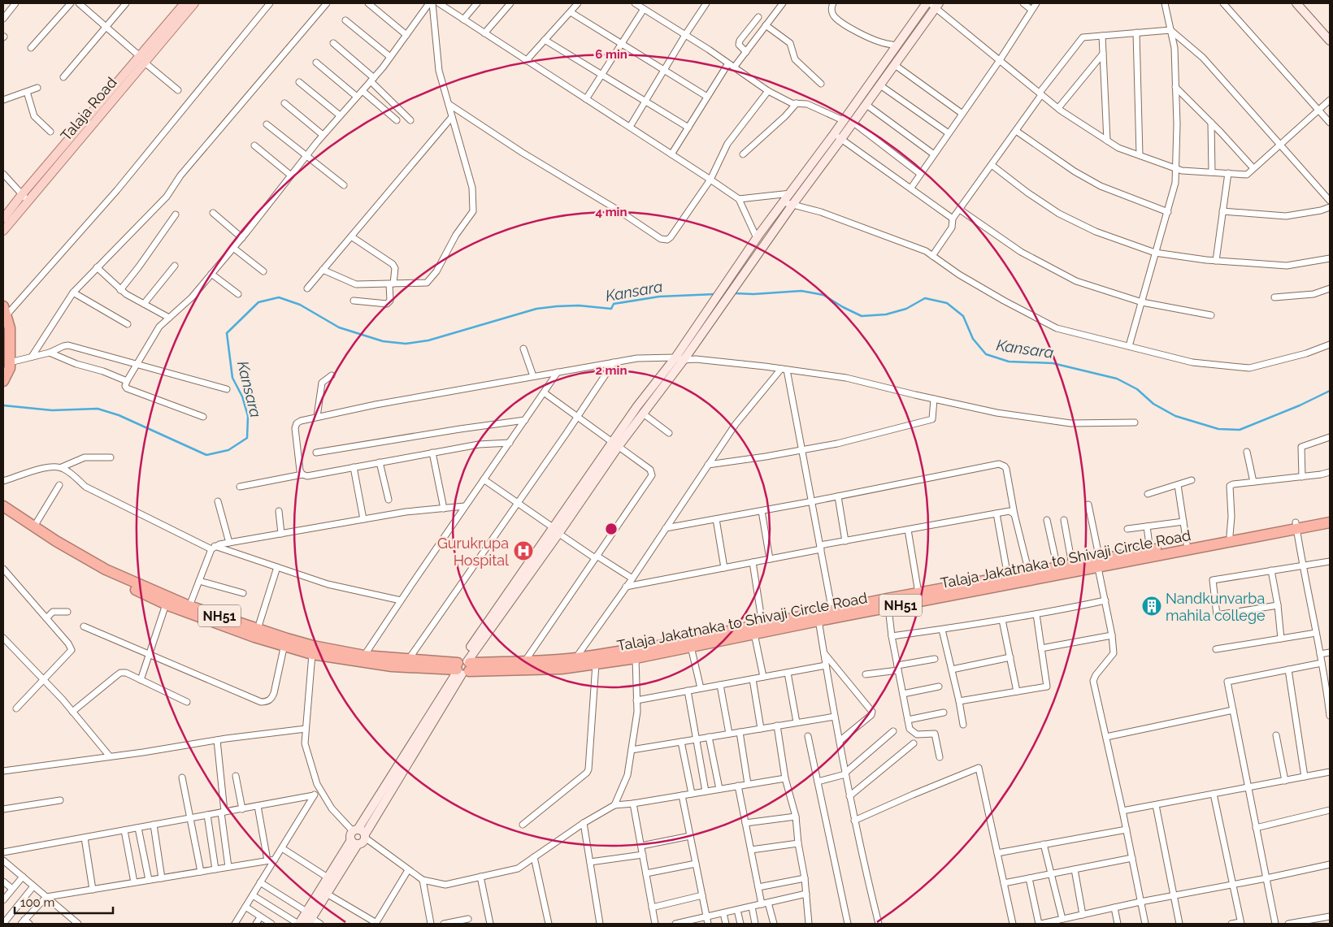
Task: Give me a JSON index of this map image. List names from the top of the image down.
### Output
{
  "streets": {
    "highway": ["Talaja Jakatnaka to Shivaji Circle Road", "NH51"],
    "main road": ["Talaja Road"]
  },
  "water": ["Kansara"],
  "places": {
    "hospital": ["Gurukrupa Hospital"],
    "building": ["Nandkunvarba mahila college"]
  },
  "scale_bar": "100 m",
  "rings": ["6 min", "4 min", "2 min"]
}
